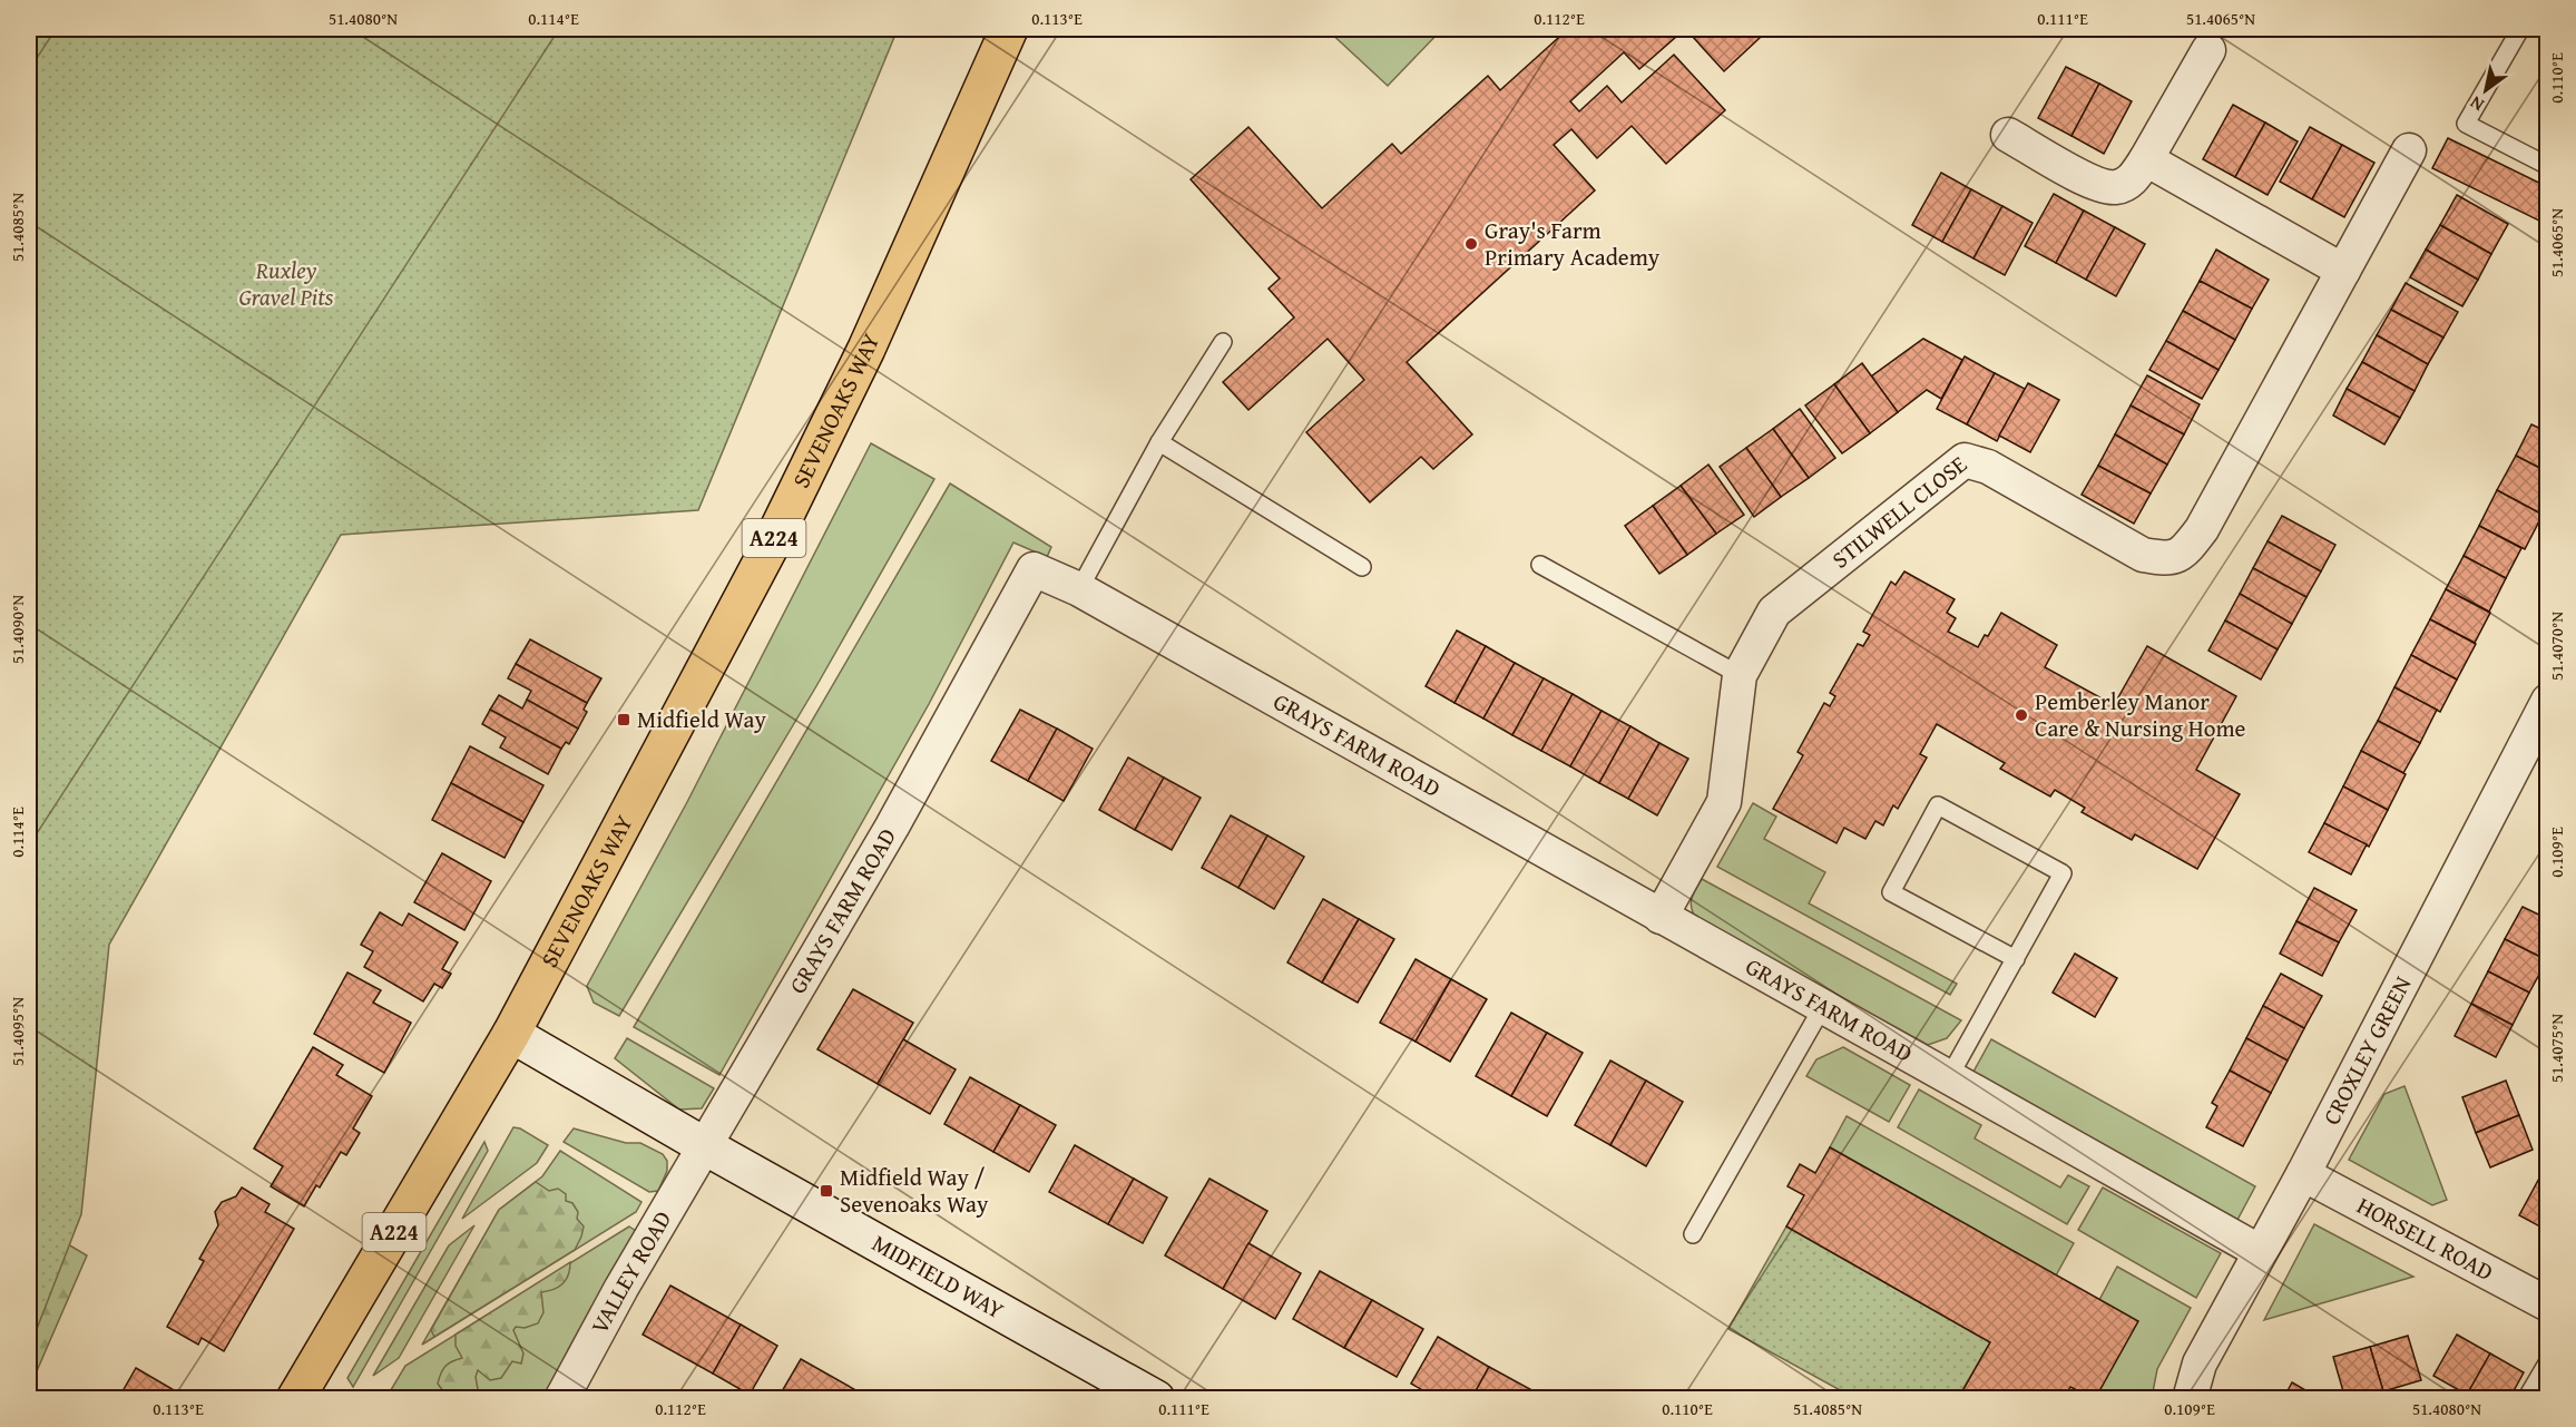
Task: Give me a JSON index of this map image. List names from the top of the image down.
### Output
{
  "streets": {
    "main road": ["SEVENOAKS WAY", "A224"],
    "street": [
      "STILWELL CLOSE",
      "GRAYS FARM ROAD",
      "CROXLEY GREEN",
      "HORSELL ROAD",
      "VALLEY ROAD",
      "MIDFIELD WAY"
    ]
  },
  "crossings": [
    ["SEVENOAKS WAY", "MIDFIELD WAY"],
    ["STILWELL CLOSE", "GRAYS FARM ROAD"],
    ["GRAYS FARM ROAD", "CROXLEY GREEN"],
    ["GRAYS FARM ROAD", "VALLEY ROAD"],
    ["GRAYS FARM ROAD", "MIDFIELD WAY"],
    ["CROXLEY GREEN", "HORSELL ROAD"],
    ["VALLEY ROAD", "MIDFIELD WAY"]
  ],
  "parks": ["Ruxley Gravel Pits"],
  "places": {
    "other": ["Gray's Farm Primary Academy", "Pemberley Manor Care & Nursing Home"],
    "transit": ["Midfield Way", "Midfield Way / Sevenoaks Way"]
  },
  "north": "bottom left",
  "coordinates": [
    "51.4080°N",
    "0.114°E",
    "0.113°E",
    "0.112°E",
    "0.111°E",
    "51.4065°N",
    "0.110°E",
    "51.4085°N",
    "51.4090°N",
    "51.4070°N",
    "0.109°E",
    "51.4095°N",
    "51.4075°N"
  ]
}
